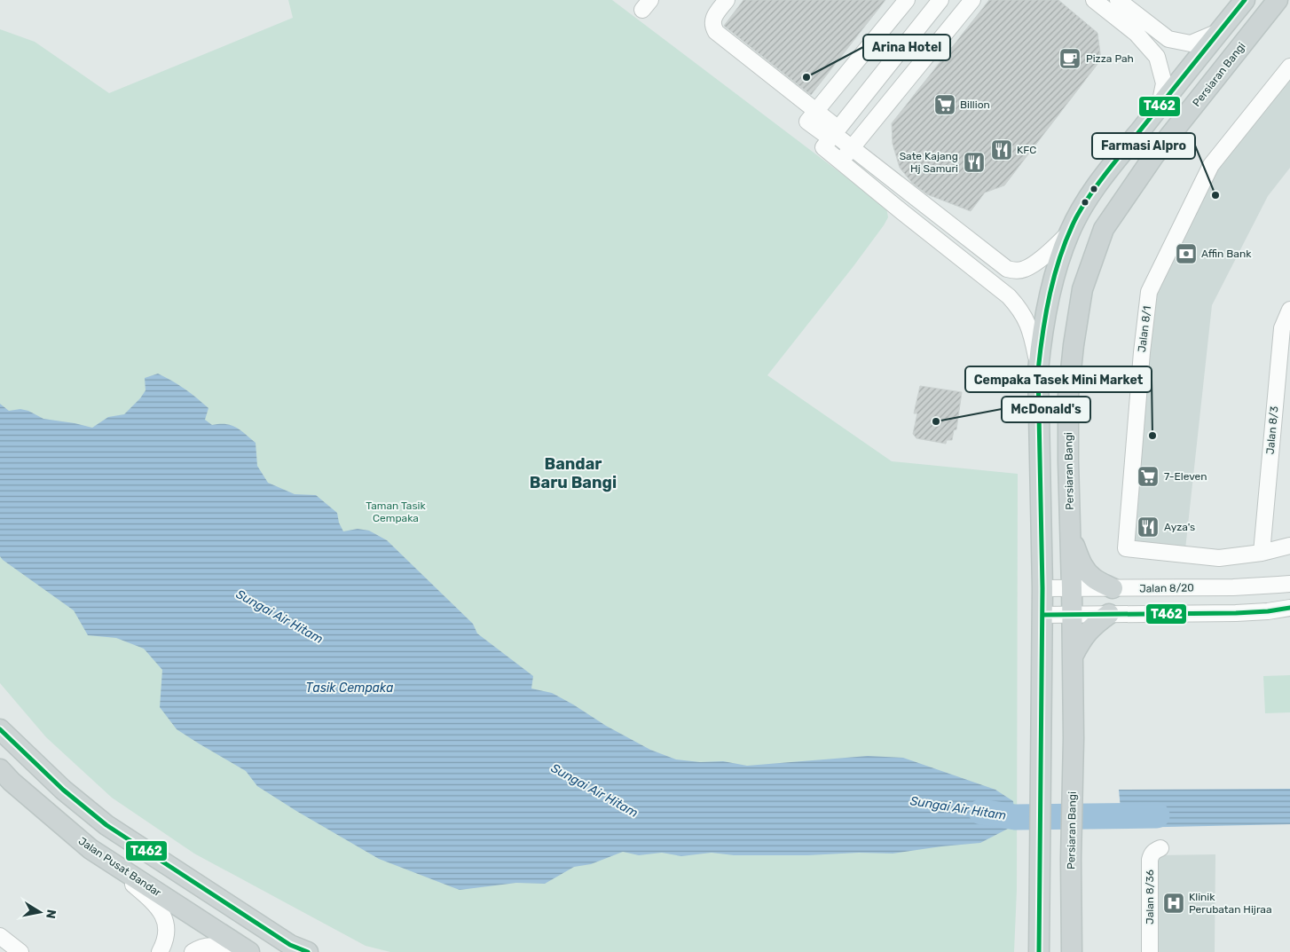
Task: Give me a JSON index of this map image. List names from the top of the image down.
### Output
{
  "streets": {
    "main road": ["Persiaran Bangi", "Jalan Pusat Bandar"],
    "street": [
      "Jalan 8/1",
      "Jalan 8/3",
      "Jalan 8/20",
      "Jalan 8/36"
    ]
  },
  "crossings": [
    ["Persiaran Bangi", "Jalan 8/20"],
    ["Jalan 8/1", "Jalan 8/3"]
  ],
  "districts": ["Bandar Baru Bangi"],
  "water": ["Sungai Air Hitam", "Tasik Cempaka"],
  "parks": ["Taman Tasik Cempaka"],
  "places": {
    "cafe": ["Pizza Pah"],
    "other": [
      "Arina Hotel",
      "Farmasi Alpro",
      "McDonald's",
      "Cempaka Tasek Mini Market"
    ],
    "supermarket": ["Billion", "7-Eleven"],
    "restaurant": ["KFC", "Sate Kajang Hj Samuri", "Ayza's"],
    "bank": ["Affin Bank"],
    "hospital": ["Klinik Perubatan Hijraa"]
  },
  "lines": ["transit line T462"],
  "north": "right"
}
